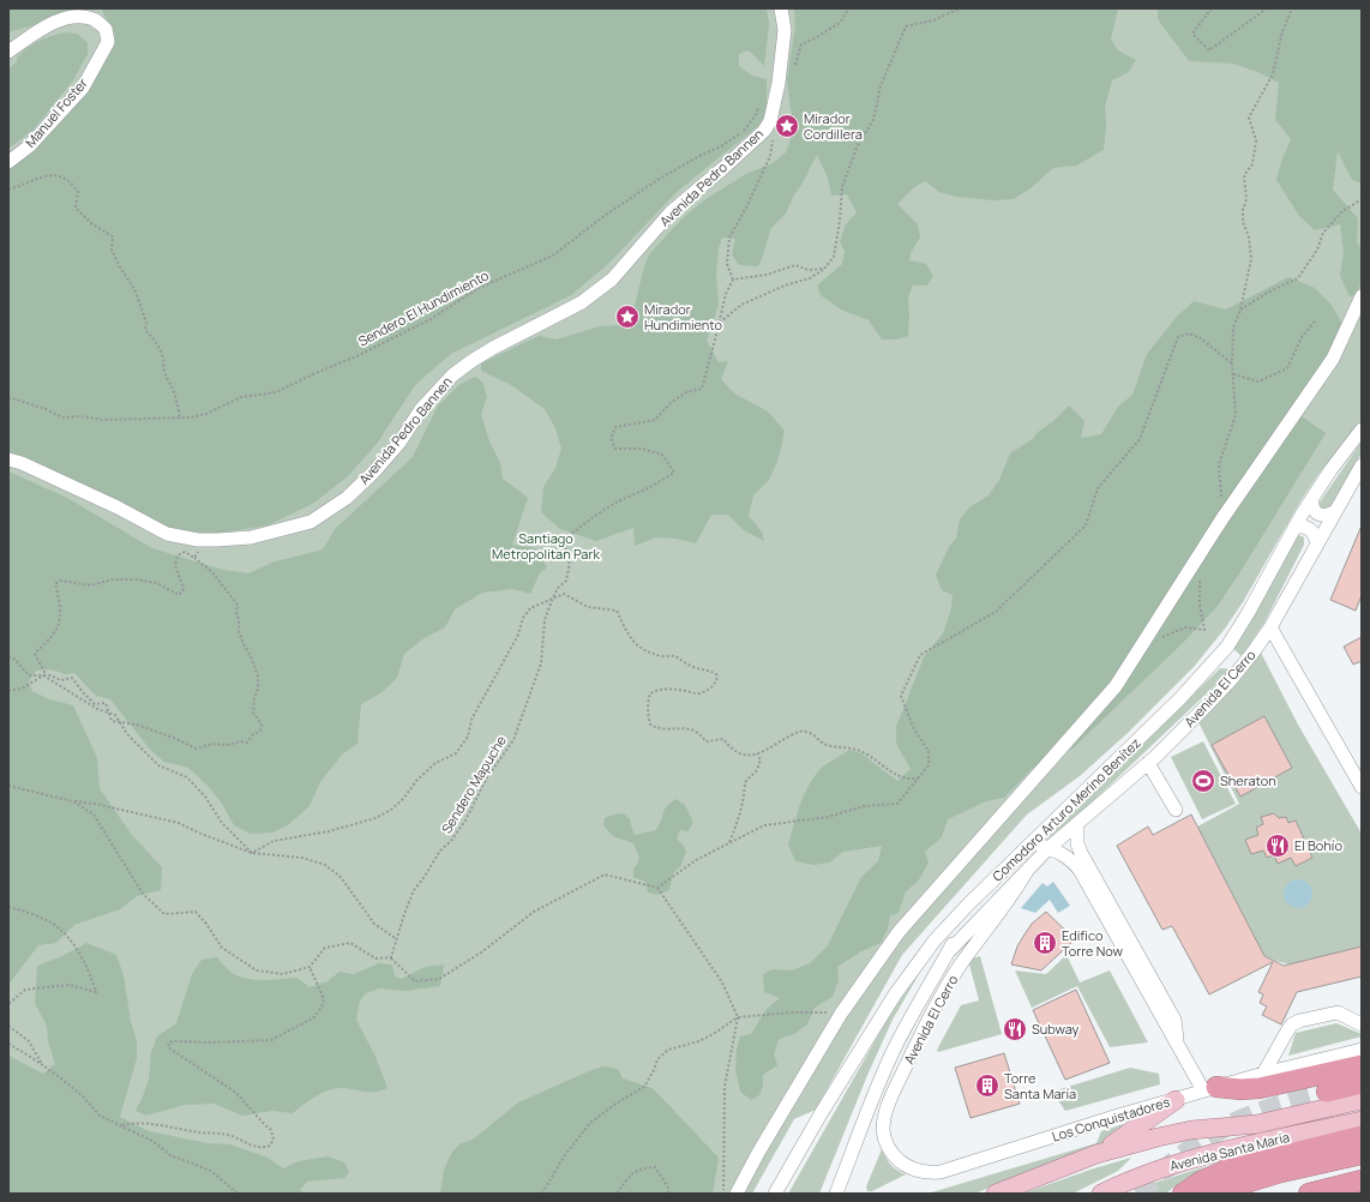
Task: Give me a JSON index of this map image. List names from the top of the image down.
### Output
{
  "streets": {
    "main road": ["Avenida Santa María"],
    "street": [
      "Manuel Foster",
      "Avenida Pedro Bannen",
      "Avenida El Cerro",
      "Comodoro Arturo Merino Benítez",
      "Los Conquistadores"
    ],
    "path": ["Sendero El Hundimiento", "Sendero Mapuche"]
  },
  "crossings": [
    ["Avenida Pedro Bannen", "Sendero El Hundimiento"],
    ["Avenida El Cerro", "Comodoro Arturo Merino Benítez"],
    ["Avenida El Cerro", "Los Conquistadores"]
  ],
  "parks": ["Santiago Metropolitan Park"],
  "places": {
    "place": ["Mirador Cordillera", "Mirador Hundimiento"],
    "sports": ["Sheraton"],
    "restaurant": ["El Bohío", "Subway"],
    "building": ["Edifico Torre Now", "Torre Santa María"]
  }
}
